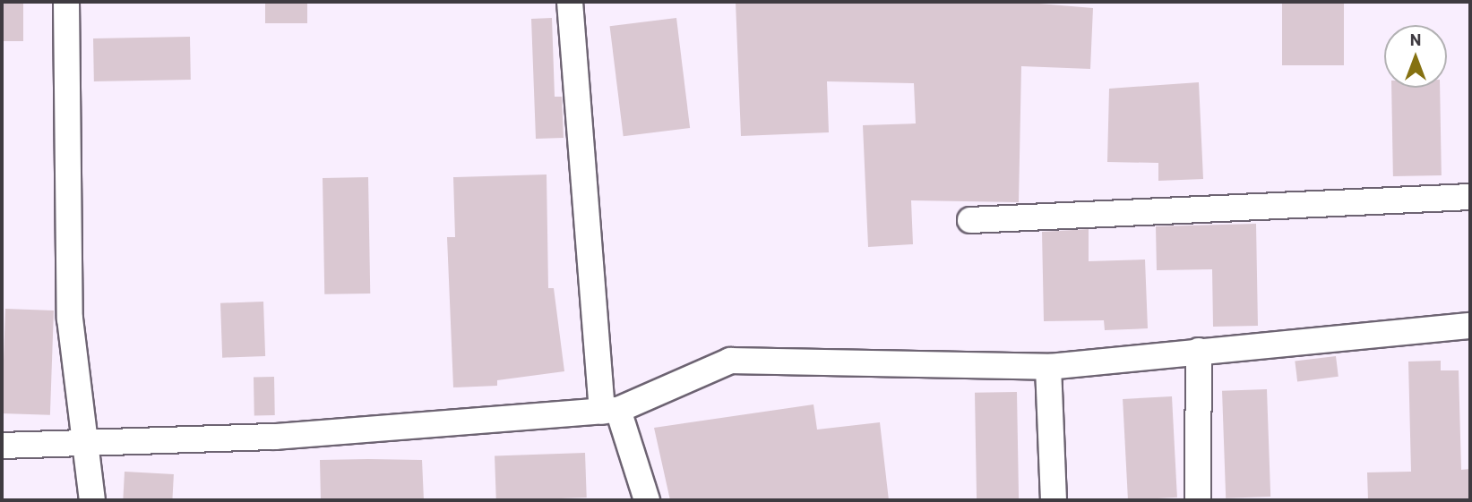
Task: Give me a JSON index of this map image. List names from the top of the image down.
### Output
{
  "north": "top"
}
